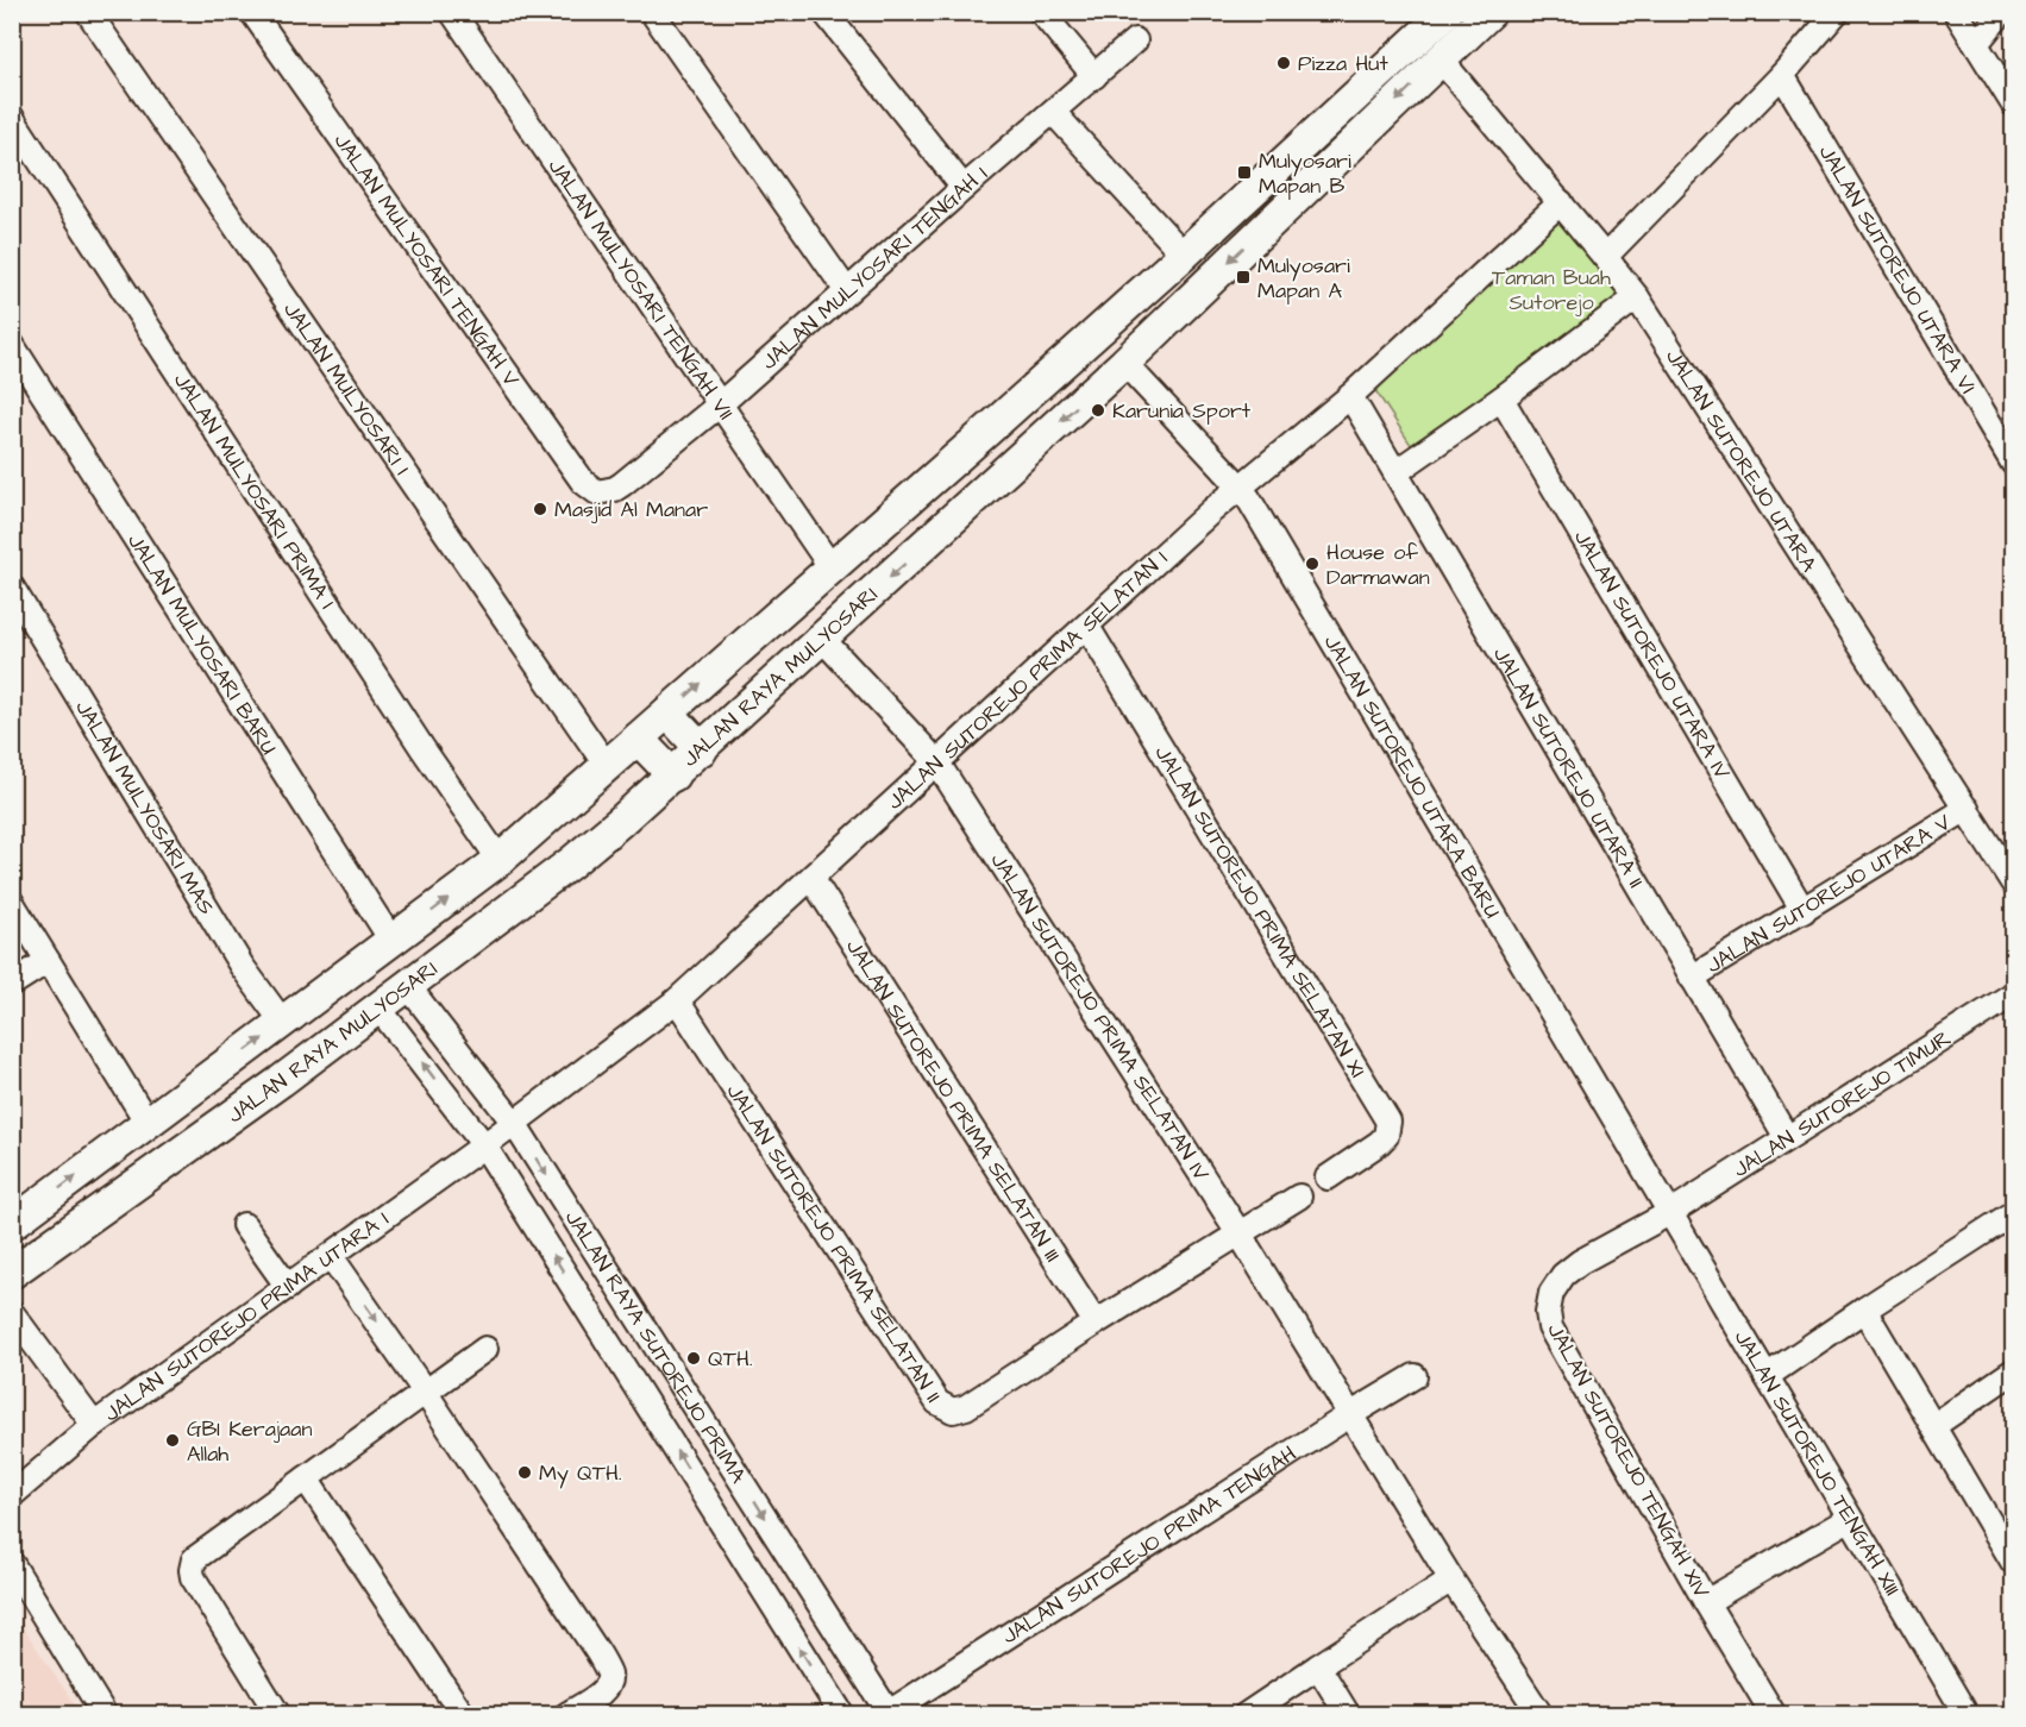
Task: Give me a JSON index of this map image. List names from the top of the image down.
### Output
{
  "streets": {
    "main road": ["JALAN RAYA MULYOSARI"],
    "street": [
      "JALAN MULYOSARI TENGAH V",
      "JALAN MULYOSARI TENGAH I",
      "JALAN SUTOREJO UTARA VI",
      "JALAN MULYOSARI TENGAH VII",
      "JALAN MULYOSARI I",
      "JALAN SUTOREJO UTARA",
      "JALAN MULYOSARI PRIMA I",
      "JALAN MULYOSARI BARU",
      "JALAN SUTOREJO UTARA IV",
      "JALAN SUTOREJO PRIMA SELATAN I",
      "JALAN SUTOREJO UTARA II",
      "JALAN SUTOREJO UTARA BARU",
      "JALAN MULYOSARI MAS",
      "JALAN SUTOREJO UTARA V",
      "JALAN SUTOREJO PRIMA SELATAN XI",
      "JALAN SUTOREJO PRIMA SELATAN IV",
      "JALAN SUTOREJO PRIMA SELATAN III",
      "JALAN SUTOREJO TIMUR",
      "JALAN SUTOREJO PRIMA SELATAN II",
      "JALAN SUTOREJO PRIMA UTARA I",
      "JALAN RAYA SUTOREJO PRIMA",
      "JALAN SUTOREJO TENGAH XIV",
      "JALAN SUTOREJO TENGAH XIII",
      "JALAN SUTOREJO PRIMA TENGAH"
    ]
  },
  "crossings": [
    ["JALAN MULYOSARI TENGAH V", "JALAN MULYOSARI TENGAH I"],
    ["JALAN MULYOSARI TENGAH I", "JALAN MULYOSARI TENGAH VII"],
    ["JALAN MULYOSARI TENGAH VII", "JALAN RAYA MULYOSARI"],
    ["JALAN MULYOSARI I", "JALAN RAYA MULYOSARI"],
    ["JALAN SUTOREJO UTARA", "JALAN RAYA MULYOSARI"],
    ["JALAN SUTOREJO UTARA", "JALAN SUTOREJO PRIMA SELATAN I"],
    ["JALAN SUTOREJO UTARA", "JALAN SUTOREJO UTARA V"],
    ["JALAN MULYOSARI PRIMA I", "JALAN RAYA MULYOSARI"],
    ["JALAN MULYOSARI BARU", "JALAN RAYA MULYOSARI"],
    ["JALAN SUTOREJO UTARA IV", "JALAN SUTOREJO UTARA V"],
    ["JALAN RAYA MULYOSARI", "JALAN SUTOREJO UTARA BARU"],
    ["JALAN RAYA MULYOSARI", "JALAN MULYOSARI MAS"],
    ["JALAN RAYA MULYOSARI", "JALAN SUTOREJO PRIMA SELATAN IV"],
    ["JALAN RAYA MULYOSARI", "JALAN RAYA SUTOREJO PRIMA"],
    ["JALAN SUTOREJO PRIMA SELATAN I", "JALAN SUTOREJO UTARA II"],
    ["JALAN SUTOREJO PRIMA SELATAN I", "JALAN SUTOREJO UTARA BARU"],
    ["JALAN SUTOREJO PRIMA SELATAN I", "JALAN SUTOREJO PRIMA SELATAN XI"],
    ["JALAN SUTOREJO PRIMA SELATAN I", "JALAN SUTOREJO PRIMA SELATAN IV"],
    ["JALAN SUTOREJO PRIMA SELATAN I", "JALAN SUTOREJO PRIMA SELATAN III"],
    ["JALAN SUTOREJO PRIMA SELATAN I", "JALAN SUTOREJO PRIMA SELATAN II"],
    ["JALAN SUTOREJO PRIMA SELATAN I", "JALAN SUTOREJO PRIMA UTARA I"],
    ["JALAN SUTOREJO PRIMA SELATAN I", "JALAN RAYA SUTOREJO PRIMA"],
    ["JALAN SUTOREJO UTARA II", "JALAN SUTOREJO UTARA V"],
    ["JALAN SUTOREJO UTARA BARU", "JALAN SUTOREJO TIMUR"],
    ["JALAN SUTOREJO UTARA BARU", "JALAN SUTOREJO TENGAH XIV"],
    ["JALAN SUTOREJO UTARA BARU", "JALAN SUTOREJO TENGAH XIII"],
    ["JALAN SUTOREJO PRIMA SELATAN IV", "JALAN SUTOREJO PRIMA SELATAN II"],
    ["JALAN SUTOREJO PRIMA SELATAN IV", "JALAN SUTOREJO PRIMA TENGAH"],
    ["JALAN SUTOREJO PRIMA SELATAN III", "JALAN SUTOREJO PRIMA SELATAN II"],
    ["JALAN SUTOREJO TIMUR", "JALAN SUTOREJO TENGAH XIV"],
    ["JALAN SUTOREJO TIMUR", "JALAN SUTOREJO TENGAH XIII"],
    ["JALAN SUTOREJO PRIMA UTARA I", "JALAN RAYA SUTOREJO PRIMA"],
    ["JALAN RAYA SUTOREJO PRIMA", "JALAN SUTOREJO PRIMA TENGAH"],
    ["JALAN SUTOREJO TENGAH XIV", "JALAN SUTOREJO TENGAH XIII"]
  ],
  "parks": ["Taman Buah Sutorejo"],
  "places": {
    "other": [
      "Pizza Hut",
      "Karunia Sport",
      "Masjid Al Manar",
      "House of Darmawan",
      "QTH.",
      "GBI Kerajaan Allah",
      "My QTH."
    ],
    "transit": ["Mulyosari Mapan B", "Mulyosari Mapan A"]
  }
}
